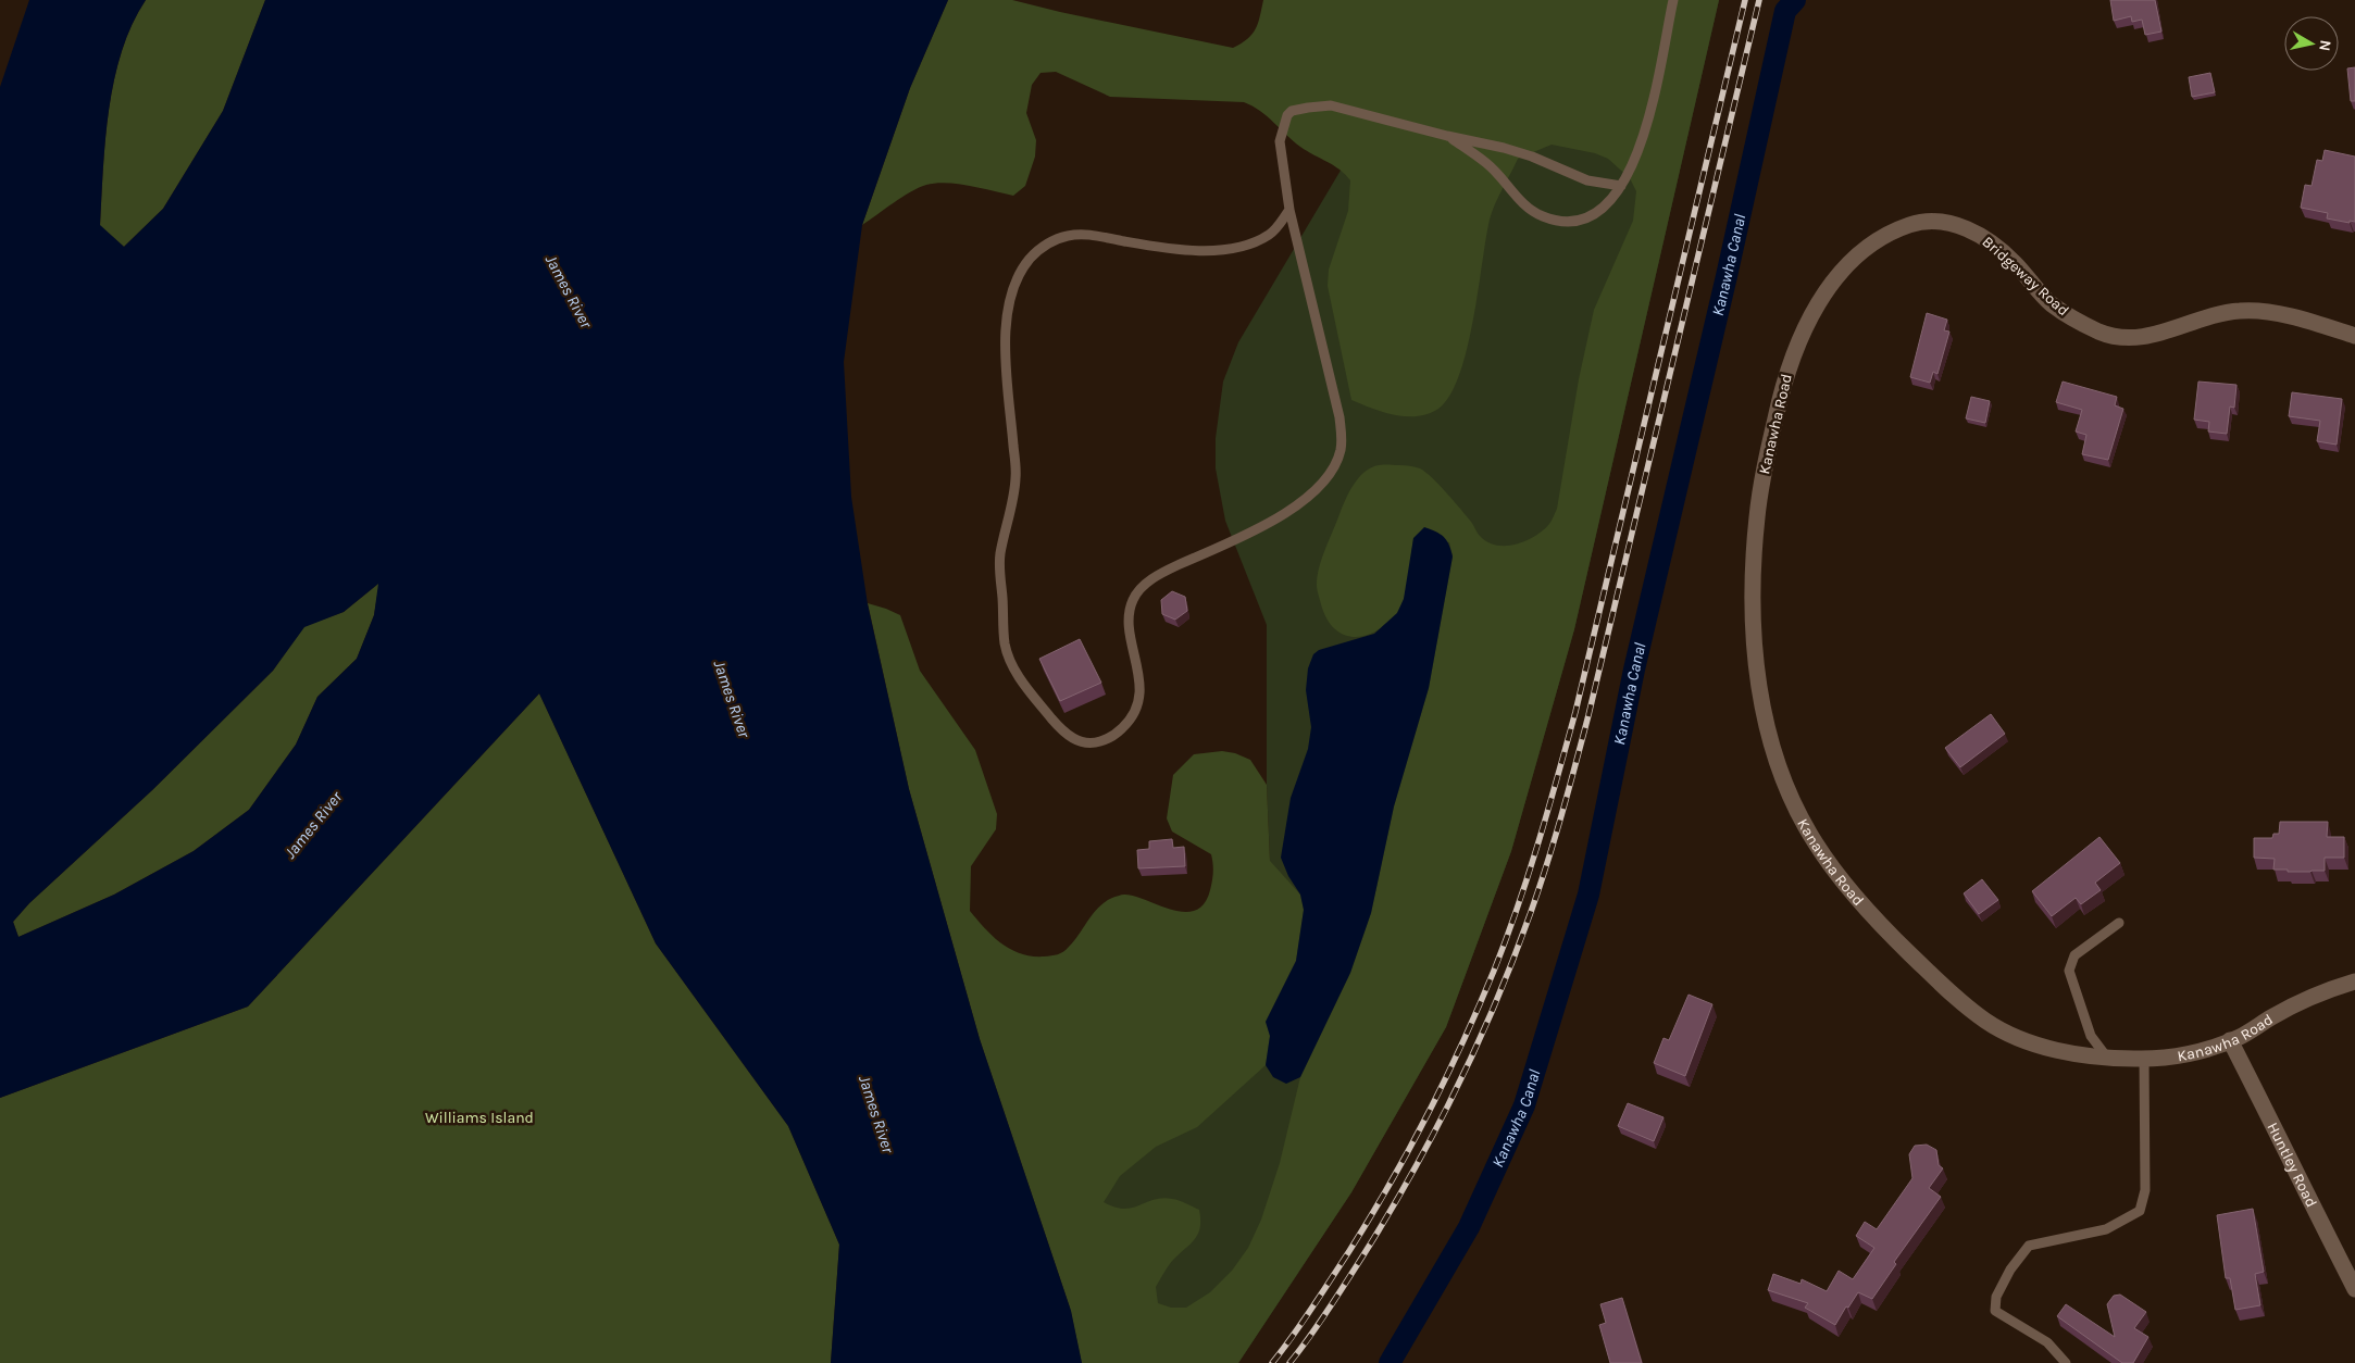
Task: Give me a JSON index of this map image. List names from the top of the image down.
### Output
{
  "streets": {
    "street": ["Bridgeway Road", "Kanawha Road", "Huntley Road"]
  },
  "crossings": [
    ["Bridgeway Road", "Kanawha Road"],
    ["Kanawha Road", "Huntley Road"]
  ],
  "water": ["Kanawha Canal", "James River"],
  "parks": ["Williams Island"],
  "north": "right"
}
